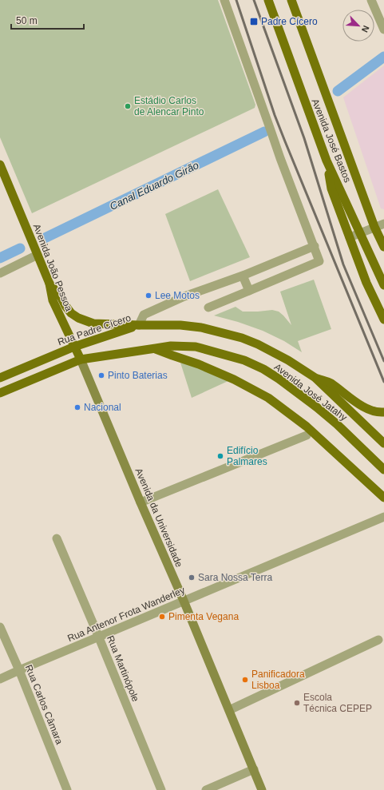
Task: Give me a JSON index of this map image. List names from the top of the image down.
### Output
{
  "streets": {
    "main road": [
      "Avenida José Bastos",
      "Avenida João Pessoa",
      "Rua Padre Cícero",
      "Avenida José Jatahy",
      "Avenida da Universidade"
    ],
    "street": ["Rua Antenor Frota Wanderley", "Rua Martinópole", "Rua Carlos Câmara"]
  },
  "crossings": [
    ["Avenida João Pessoa", "Rua Padre Cícero"],
    ["Avenida João Pessoa", "Avenida José Jatahy"],
    ["Avenida João Pessoa", "Avenida da Universidade"],
    ["Rua Padre Cícero", "Avenida José Jatahy"],
    ["Avenida da Universidade", "Rua Antenor Frota Wanderley"],
    ["Rua Antenor Frota Wanderley", "Rua Martinópole"],
    ["Rua Antenor Frota Wanderley", "Rua Carlos Câmara"]
  ],
  "water": ["Canal Eduardo Girão"],
  "places": {
    "transit": ["Padre Cícero"],
    "other": [
      "Estádio Carlos de Alencar Pinto",
      "Lee Motos",
      "Pinto Baterias",
      "Nacional",
      "Edifício Palmares",
      "Sara Nossa Terra",
      "Pimenta Vegana",
      "Panificadora Lisboa",
      "Escola Técnica CEPEP"
    ]
  },
  "scale_bar": "50 m",
  "north": "bottom right"
}
